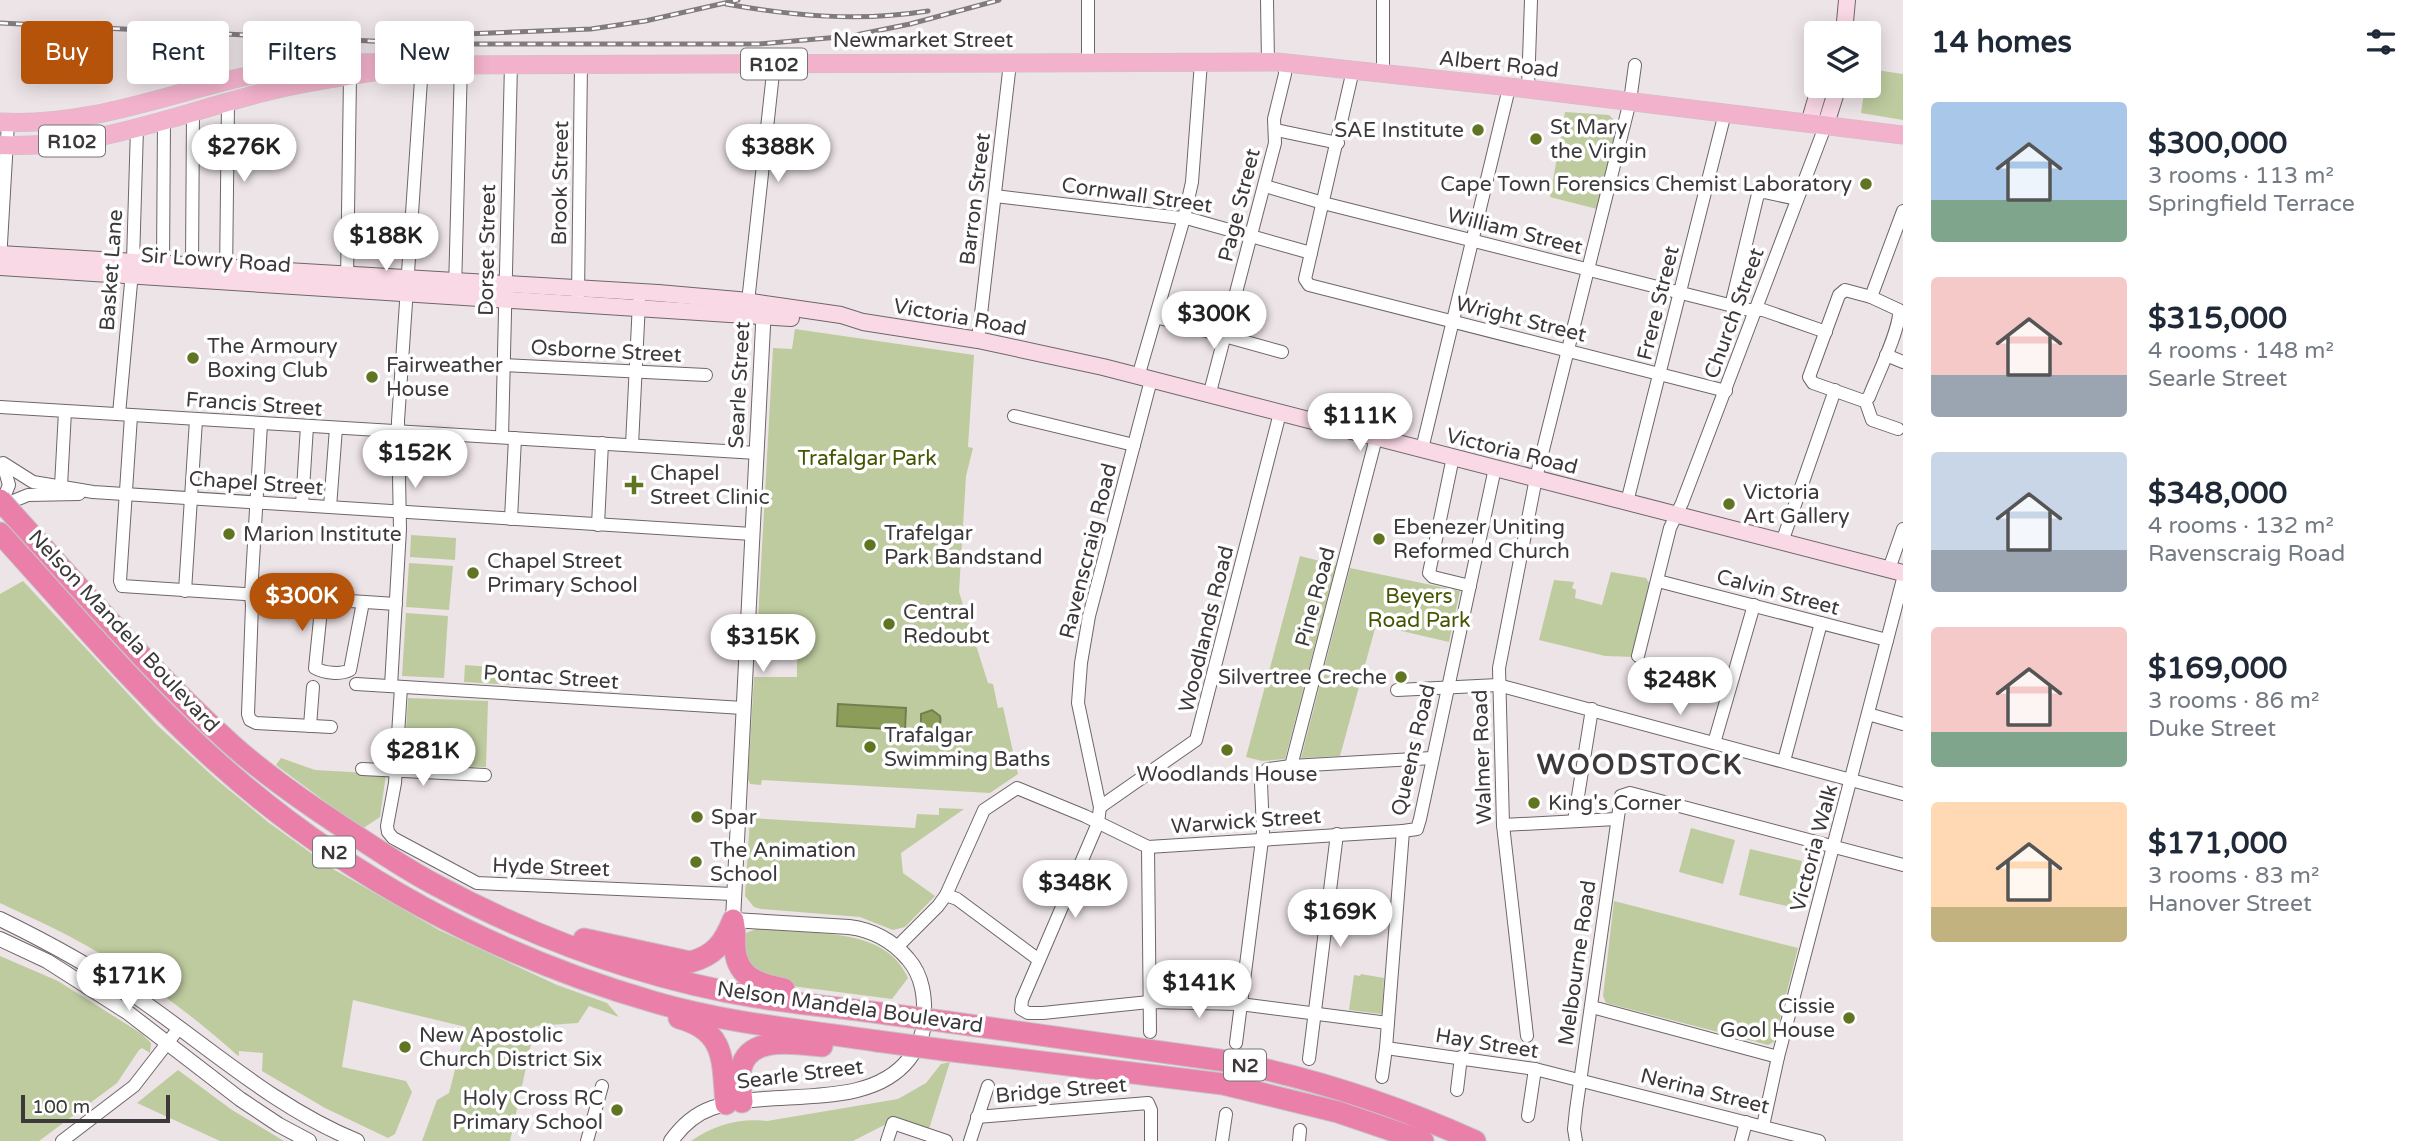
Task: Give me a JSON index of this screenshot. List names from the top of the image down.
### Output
{
  "streets": {
    "highway": ["Nelson Mandela Boulevard", "N2"],
    "main road": [
      "Newmarket Street",
      "R102",
      "Albert Road",
      "Sir Lowry Road",
      "Victoria Road"
    ],
    "street": [
      "Brook Street",
      "Cornwall Street",
      "Barron Street",
      "Page Street",
      "William Street",
      "Dorset Street",
      "Basket Lane",
      "Frere Street",
      "Church Street",
      "Wright Street",
      "Osborne Street",
      "Searle Street",
      "Francis Street",
      "Chapel Street",
      "Ravenscraig Road",
      "Calvin Street",
      "Pine Road",
      "Woodlands Road",
      "Pontac Street",
      "Queens Road",
      "Walmer Road",
      "Warwick Street",
      "Victoria Walk",
      "Hyde Street",
      "Melbourne Road",
      "Hay Street",
      "Bridge Street",
      "Nerina Street"
    ]
  },
  "crossings": [
    ["Newmarket Street", "Albert Road"],
    ["Newmarket Street", "Brook Street"],
    ["Newmarket Street", "Barron Street"],
    ["Newmarket Street", "Dorset Street"],
    ["Newmarket Street", "Basket Lane"],
    ["Albert Road", "Page Street"],
    ["Albert Road", "Frere Street"],
    ["Albert Road", "Church Street"],
    ["Albert Road", "Ravenscraig Road"],
    ["Albert Road", "Walmer Road"],
    ["Brook Street", "Sir Lowry Road"],
    ["Cornwall Street", "Barron Street"],
    ["Cornwall Street", "Page Street"],
    ["Cornwall Street", "Wright Street"],
    ["Cornwall Street", "Ravenscraig Road"],
    ["Barron Street", "Victoria Road"],
    ["Page Street", "William Street"],
    ["Page Street", "Victoria Road"],
    ["William Street", "Frere Street"],
    ["William Street", "Church Street"],
    ["William Street", "Walmer Road"],
    ["Dorset Street", "Sir Lowry Road"],
    ["Dorset Street", "Osborne Street"],
    ["Dorset Street", "Francis Street"],
    ["Dorset Street", "Chapel Street"],
    ["Sir Lowry Road", "Basket Lane"],
    ["Sir Lowry Road", "Victoria Road"],
    ["Sir Lowry Road", "Searle Street"],
    ["Basket Lane", "Francis Street"],
    ["Basket Lane", "Chapel Street"],
    ["Frere Street", "Victoria Road"],
    ["Frere Street", "Wright Street"],
    ["Church Street", "Victoria Road"],
    ["Church Street", "Wright Street"],
    ["Church Street", "Calvin Street"],
    ["Victoria Road", "Searle Street"],
    ["Victoria Road", "Ravenscraig Road"],
    ["Victoria Road", "Pine Road"],
    ["Victoria Road", "Woodlands Road"],
    ["Victoria Road", "Queens Road"],
    ["Victoria Road", "Walmer Road"],
    ["Wright Street", "Walmer Road"],
    ["Searle Street", "Francis Street"],
    ["Searle Street", "Chapel Street"],
    ["Searle Street", "Pontac Street"],
    ["Searle Street", "Hyde Street"],
    ["Chapel Street", "Nelson Mandela Boulevard"],
    ["Ravenscraig Road", "Woodlands Road"],
    ["Ravenscraig Road", "Warwick Street"],
    ["Calvin Street", "Victoria Walk"],
    ["Queens Road", "Warwick Street"],
    ["Queens Road", "Hay Street"],
    ["Victoria Walk", "Melbourne Road"],
    ["Victoria Walk", "Nerina Street"],
    ["Melbourne Road", "Hay Street"],
    ["Melbourne Road", "Nerina Street"],
    ["Hay Street", "Nerina Street"]
  ],
  "districts": ["WOODSTOCK"],
  "parks": ["Trafalgar Park", "Beyers Road Park"],
  "places": {
    "other": [
      "SAE Institute",
      "St Mary the Virgin",
      "Cape Town Forensics Chemist Laboratory",
      "The Armoury Boxing Club",
      "Fairweather House",
      "Victoria Art Gallery",
      "Marion Institute",
      "Ebenezer Uniting Reformed Church",
      "Trafelgar Park Bandstand",
      "Chapel Street Primary School",
      "Central Redoubt",
      "Silvertree Creche",
      "Trafalgar Swimming Baths",
      "Woodlands House",
      "King's Corner",
      "Spar",
      "The Animation School",
      "Cissie Gool House",
      "New Apostolic Church District Six",
      "Holy Cross RC Primary School"
    ],
    "health": ["Chapel Street Clinic"]
  },
  "scale_bar": "100 m",
  "page": {
    "heading": "14 homes",
    "chip": [
      "Buy",
      "Rent",
      "Filters",
      "New"
    ],
    "list": [
      {
        "name": "$300,000",
        "note": "3 rooms · 113 m² · Springfield Terrace"
      },
      {
        "name": "$315,000",
        "note": "4 rooms · 148 m² · Searle Street"
      },
      {
        "name": "$348,000",
        "note": "4 rooms · 132 m² · Ravenscraig Road"
      },
      {
        "name": "$169,000",
        "note": "3 rooms · 86 m² · Duke Street"
      },
      {
        "name": "$171,000",
        "note": "3 rooms · 83 m² · Hanover Street"
      }
    ],
    "price": [
      "$276K",
      "$388K",
      "$188K",
      "$300K",
      "$111K",
      "$152K",
      "$300K",
      "$315K",
      "$248K",
      "$281K",
      "$348K",
      "$169K",
      "$171K",
      "$141K"
    ],
    "scale": "100 m"
  }
}
